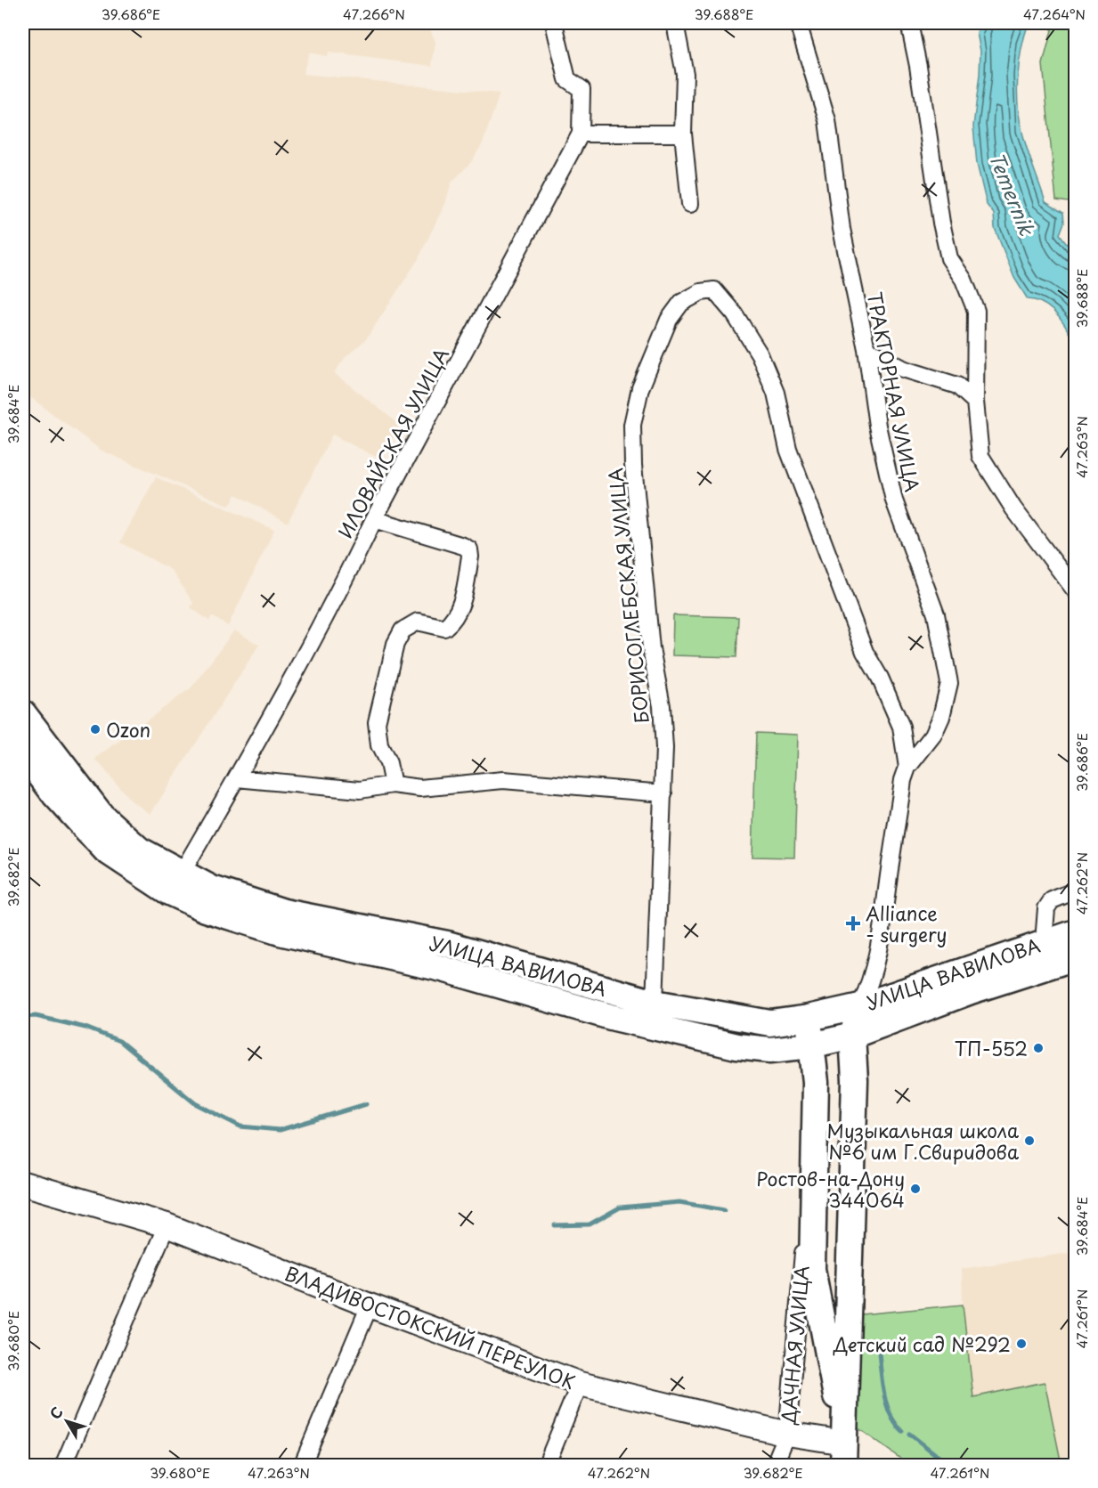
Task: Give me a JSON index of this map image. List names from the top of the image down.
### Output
{
  "streets": {
    "main road": ["УЛИЦА ВАВИЛОВА", "ДАЧНАЯ УЛИЦА"],
    "street": [
      "ТРАКТОРНАЯ УЛИЦА",
      "ИЛОВАЙСКАЯ УЛИЦА",
      "БОРИСОГЛЕБСКАЯ УЛИЦА",
      "ВЛАДИВОСТОКСКИЙ ПЕРЕУЛОК"
    ]
  },
  "crossings": [
    ["ТРАКТОРНАЯ УЛИЦА", "БОРИСОГЛЕБСКАЯ УЛИЦА"],
    ["ТРАКТОРНАЯ УЛИЦА", "УЛИЦА ВАВИЛОВА"],
    ["ИЛОВАЙСКАЯ УЛИЦА", "УЛИЦА ВАВИЛОВА"],
    ["БОРИСОГЛЕБСКАЯ УЛИЦА", "УЛИЦА ВАВИЛОВА"],
    ["УЛИЦА ВАВИЛОВА", "ДАЧНАЯ УЛИЦА"],
    ["ВЛАДИВОСТОКСКИЙ ПЕРЕУЛОК", "ДАЧНАЯ УЛИЦА"]
  ],
  "water": ["Temernik"],
  "places": {
    "other": [
      "Ozon",
      "ТП-552",
      "Музыкальная школа №6 им Г.Свиридова",
      "Ростов-на-Дону 344064",
      "Детский сад №292"
    ],
    "health": ["Alliance - surgery"]
  },
  "north": "top left",
  "coordinates": [
    "39.686°E",
    "47.266°N",
    "39.688°E",
    "47.264°N",
    "39.684°E",
    "47.263°N",
    "39.682°E",
    "47.262°N",
    "47.261°N",
    "39.680°E"
  ]
}
